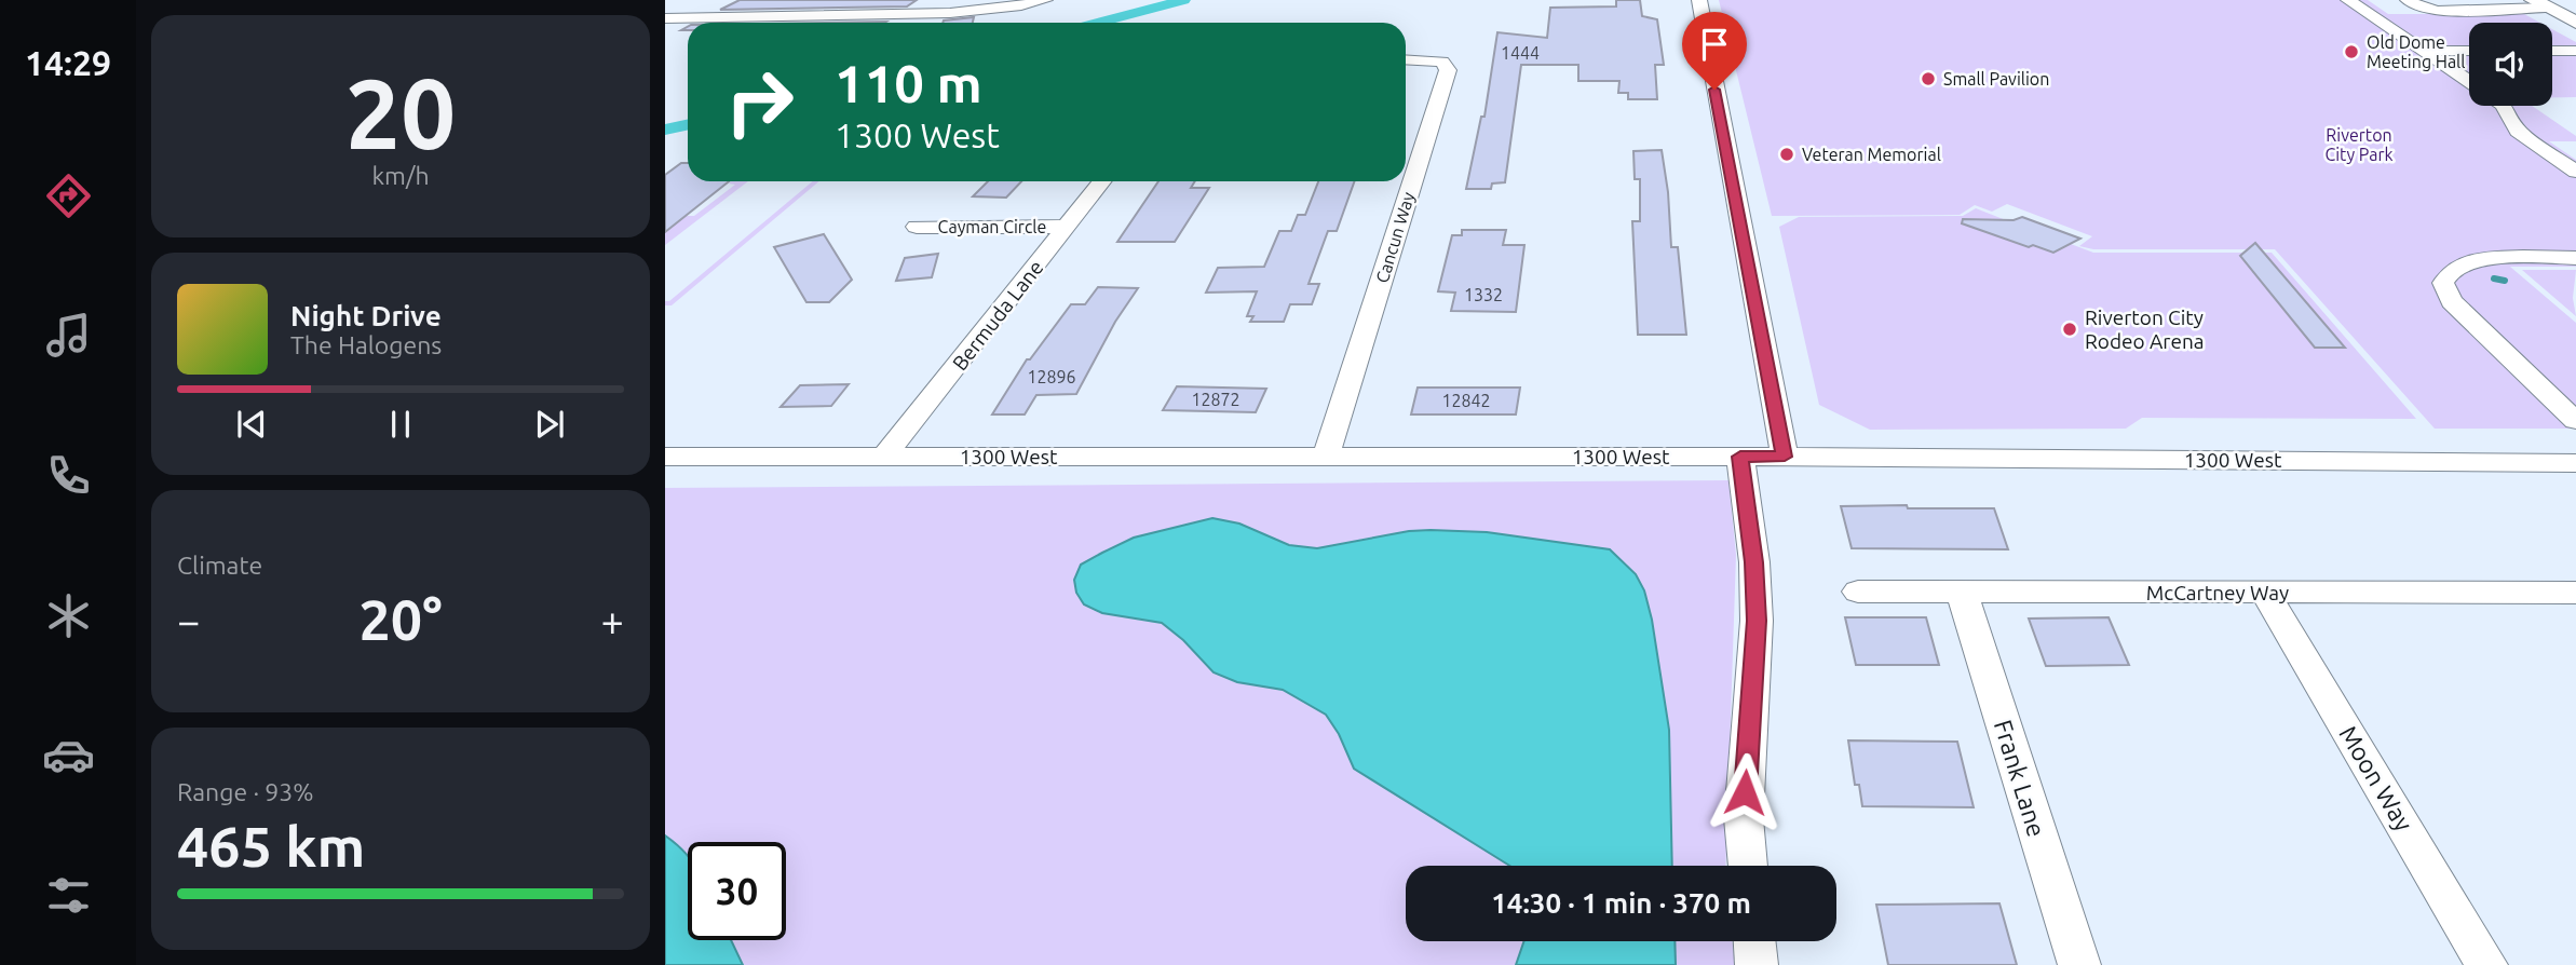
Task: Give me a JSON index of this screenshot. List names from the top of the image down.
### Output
{
  "streets": {
    "street": [
      "Cayman Circle",
      "Cancun Way",
      "Bermuda Lane",
      "1300 West",
      "McCartney Way",
      "Frank Lane",
      "Moon Way"
    ]
  },
  "crossings": [
    ["Cayman Circle", "Bermuda Lane"],
    ["Cancun Way", "1300 West"],
    ["Bermuda Lane", "1300 West"],
    ["McCartney Way", "Frank Lane"],
    ["McCartney Way", "Moon Way"]
  ],
  "parks": ["Riverton City Park"],
  "places": [
    "Old Dome Meeting Hall",
    "Small Pavilion",
    "Veteran Memorial",
    "Riverton City Rodeo Arena"
  ],
  "house_numbers": [
    "1444",
    "1332",
    "12896",
    "12872",
    "12842"
  ],
  "page": {
    "tabs": "14:29",
    "tile": [
      ["20", "km/h"],
      "Climate",
      ["Range · 93%", "465 km"]
    ],
    "turn": ["110 m", "1300 West"],
    "song": ["Night Drive", "The Halogens"],
    "heat": ["−", "20°", "+"],
    "limit": "30",
    "trip": "14:30 · 1 min · 370 m"
  }
}
